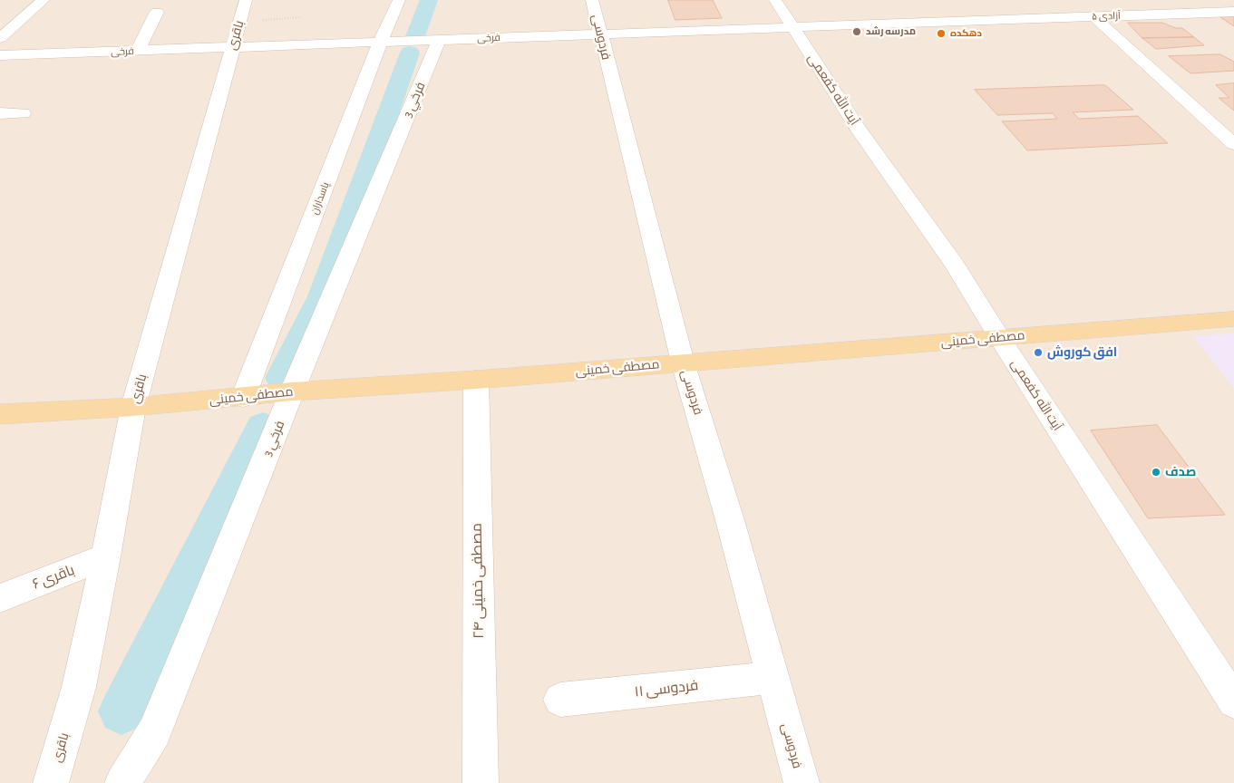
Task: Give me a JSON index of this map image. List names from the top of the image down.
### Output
{
  "streets": {
    "main road": ["مصطفی خمینی"],
    "street": [
      "آزادی ۵",
      "باقری",
      "فردوسی",
      "فرخی",
      "آیت الله کفعمی",
      "فرخي 3",
      "پاسداران",
      "باقری ۶",
      "مصطفی خمینی ۲۴",
      "فردوسی ۱۱"
    ]
  },
  "crossings": [
    ["آزادی ۵", "فرخی"],
    ["باقری", "فرخی"],
    ["باقری", "مصطفی خمینی"],
    ["باقری", "باقری ۶"],
    ["فردوسی", "فرخی"],
    ["فردوسی", "مصطفی خمینی"],
    ["فردوسی", "فردوسی ۱۱"],
    ["فرخی", "آیت الله کفعمی"],
    ["فرخی", "فرخي 3"],
    ["فرخی", "پاسداران"],
    ["آیت الله کفعمی", "مصطفی خمینی"],
    ["فرخي 3", "مصطفی خمینی"],
    ["پاسداران", "مصطفی خمینی"],
    ["مصطفی خمینی", "مصطفی خمینی ۲۴"]
  ],
  "places": [
    "مدرسه رشد",
    "دهکده",
    "افق کوروش",
    "صدف"
  ]
}
